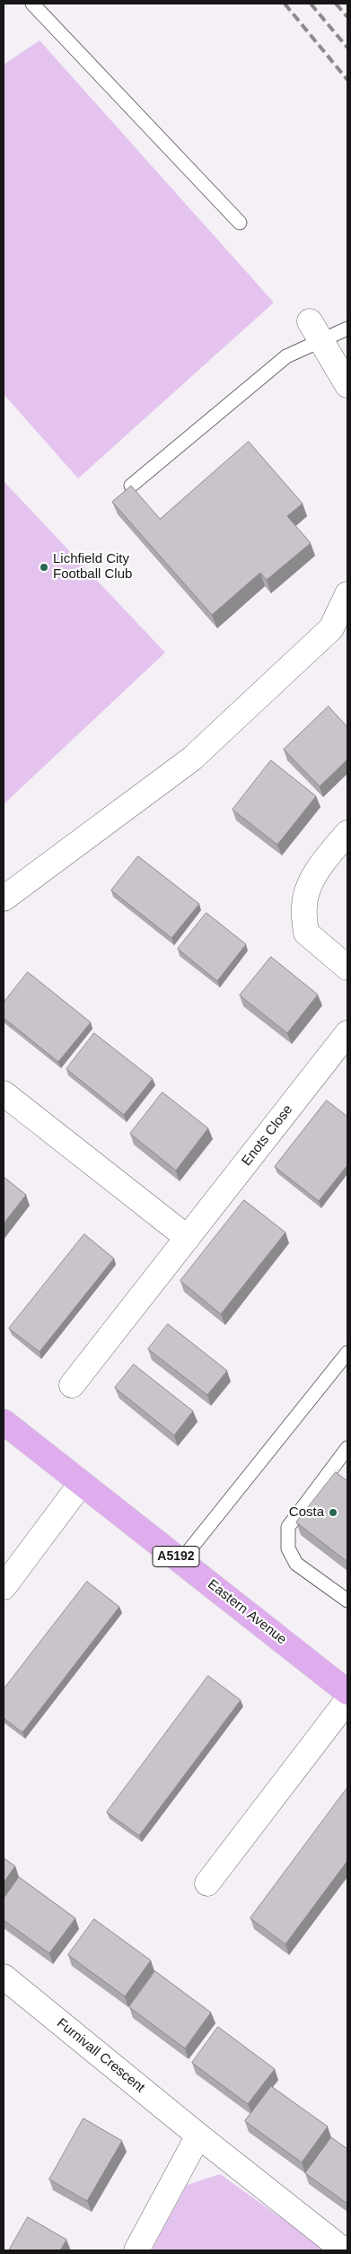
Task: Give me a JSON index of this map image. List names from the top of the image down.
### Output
{
  "streets": {
    "highway": ["A5192", "Eastern Avenue"],
    "street": ["Enots Close", "Furnivall Crescent"]
  },
  "places": ["Lichfield City Football Club", "Costa"]
}
